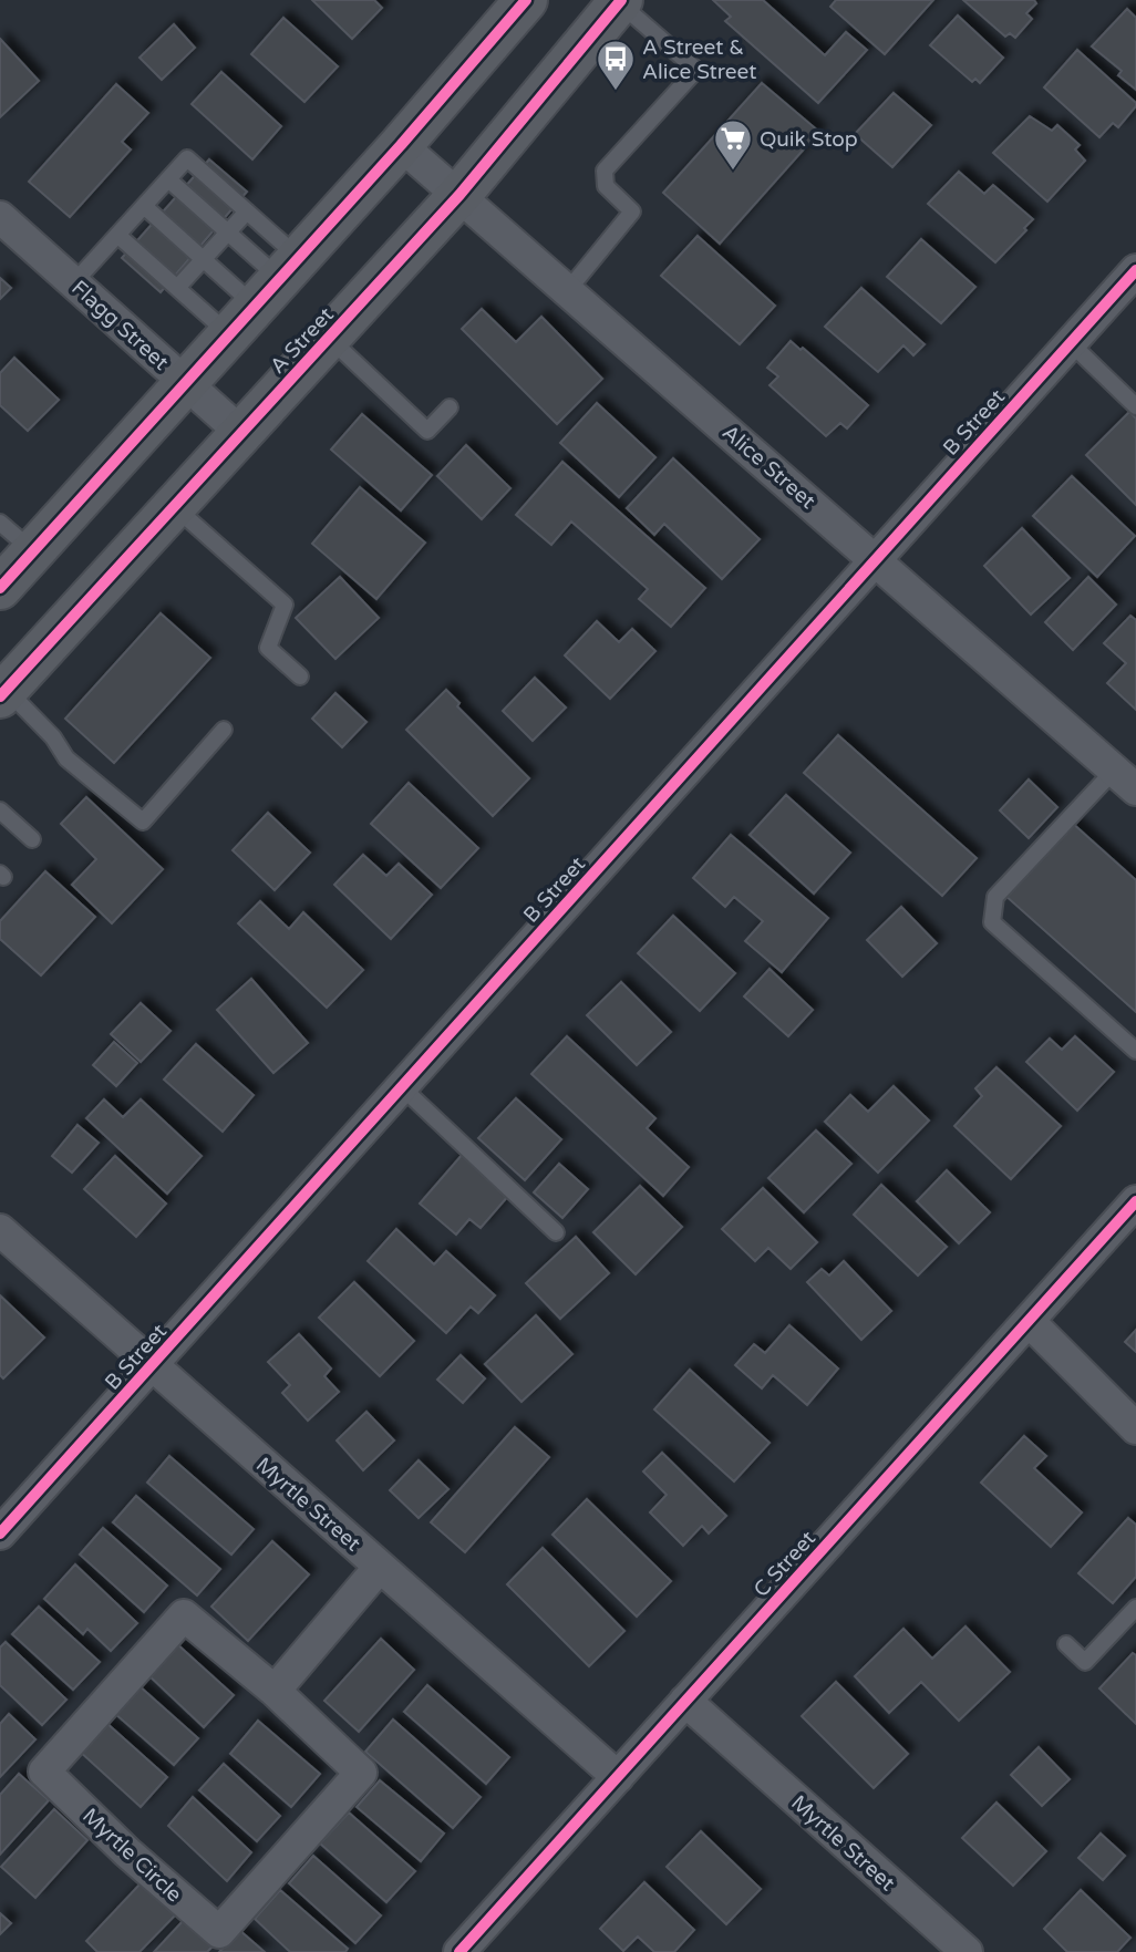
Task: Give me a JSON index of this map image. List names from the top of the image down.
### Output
{
  "streets": {
    "main road": ["A Street"],
    "street": [
      "Flagg Street",
      "B Street",
      "Alice Street",
      "Myrtle Street",
      "C Street",
      "Myrtle Circle"
    ]
  },
  "crossings": [
    ["Flagg Street", "A Street"],
    ["A Street", "Alice Street"],
    ["B Street", "Alice Street"],
    ["B Street", "Myrtle Street"],
    ["Myrtle Street", "C Street"]
  ],
  "places": {
    "bus stop": ["A Street & Alice Street"],
    "supermarket": ["Quik Stop"]
  }
}
